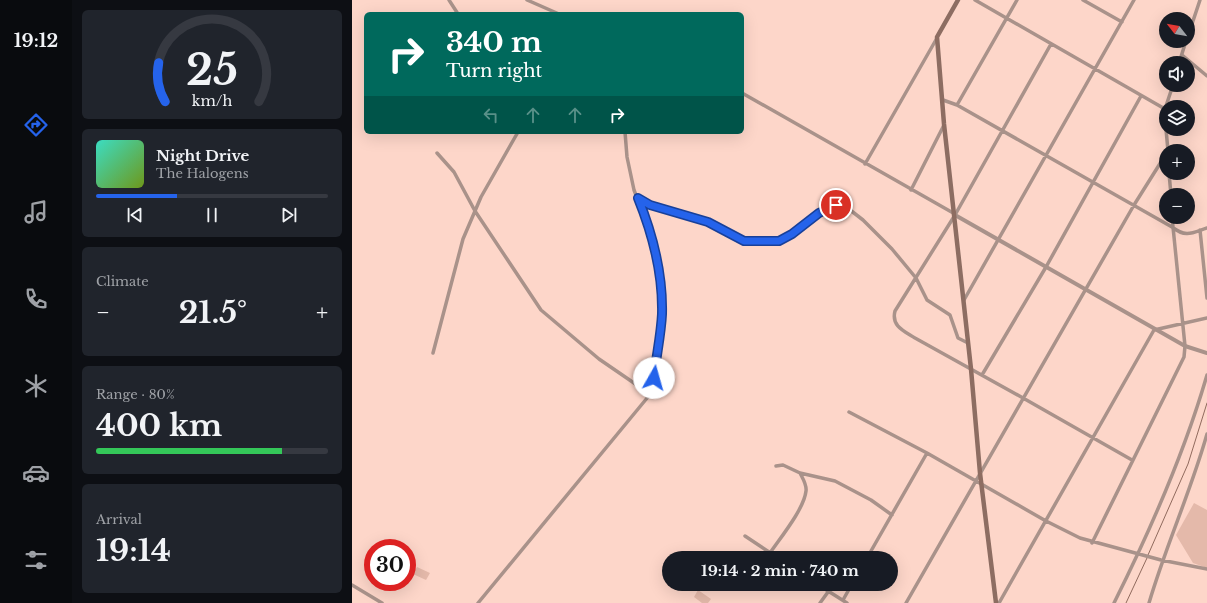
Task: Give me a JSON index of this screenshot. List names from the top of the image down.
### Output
{
  "north": "top left",
  "page": {
    "tabs": "19:12",
    "map_buttons": ["+", "−"],
    "turn": ["340 m", "Turn right"],
    "song": ["Night Drive", "The Halogens"],
    "tile": [
      "Climate",
      ["Range · 80%", "400 km"],
      ["Arrival", "19:14"]
    ],
    "heat": ["−", "21.5°", "+"],
    "limit": "30",
    "trip": "19:14 · 2 min · 740 m",
    "gauge": ["25", "km/h"]
  }
}
